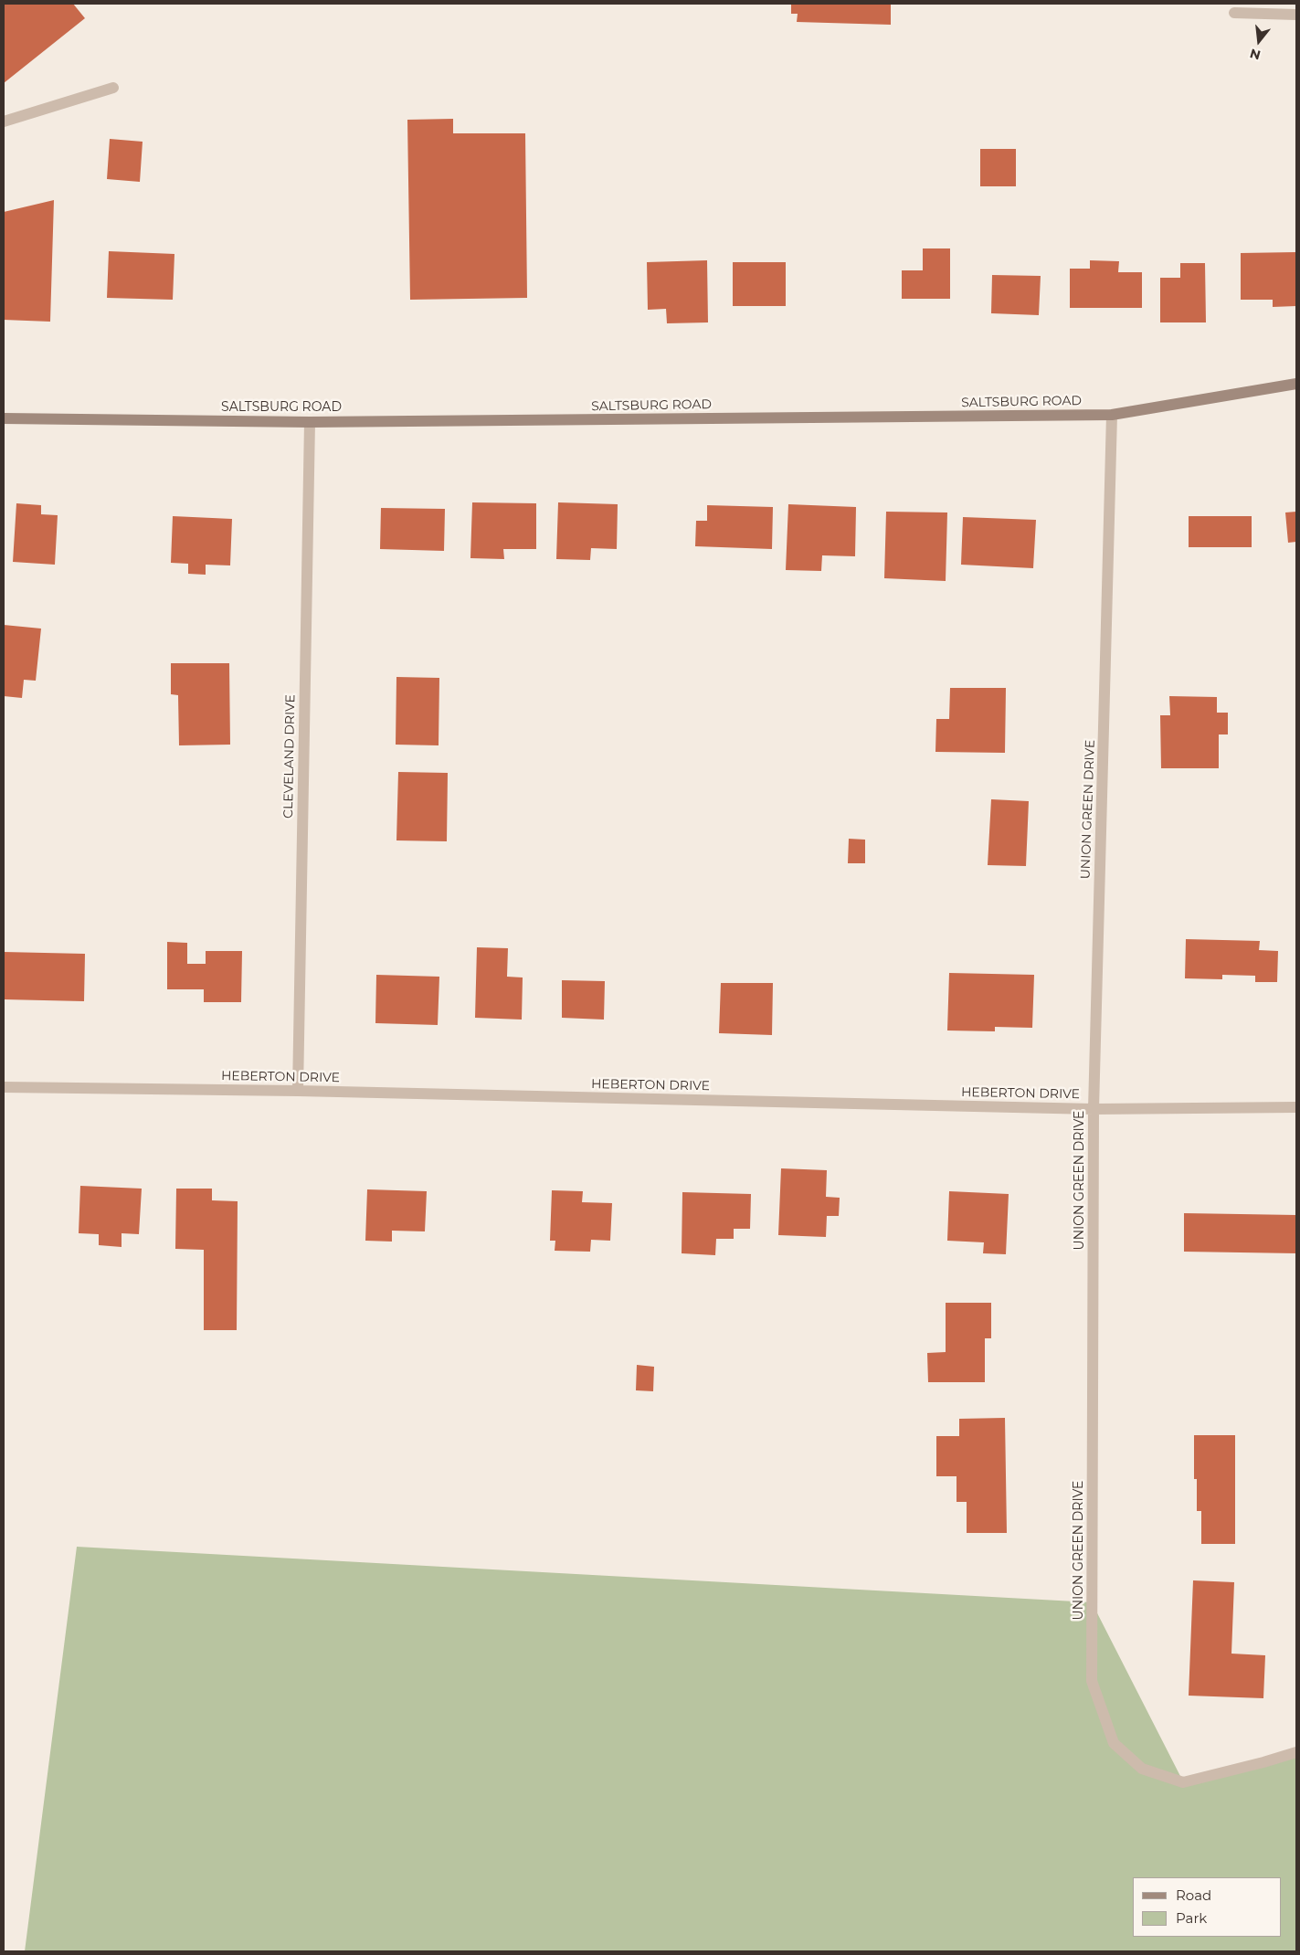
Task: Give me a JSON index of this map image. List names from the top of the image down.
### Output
{
  "streets": {
    "main road": ["SALTSBURG ROAD"],
    "street": ["CLEVELAND DRIVE", "UNION GREEN DRIVE", "HEBERTON DRIVE"]
  },
  "crossings": [
    ["SALTSBURG ROAD", "CLEVELAND DRIVE"],
    ["SALTSBURG ROAD", "UNION GREEN DRIVE"],
    ["CLEVELAND DRIVE", "HEBERTON DRIVE"],
    ["UNION GREEN DRIVE", "HEBERTON DRIVE"]
  ],
  "legend": ["Road", "Park"],
  "north": "bottom"
}
